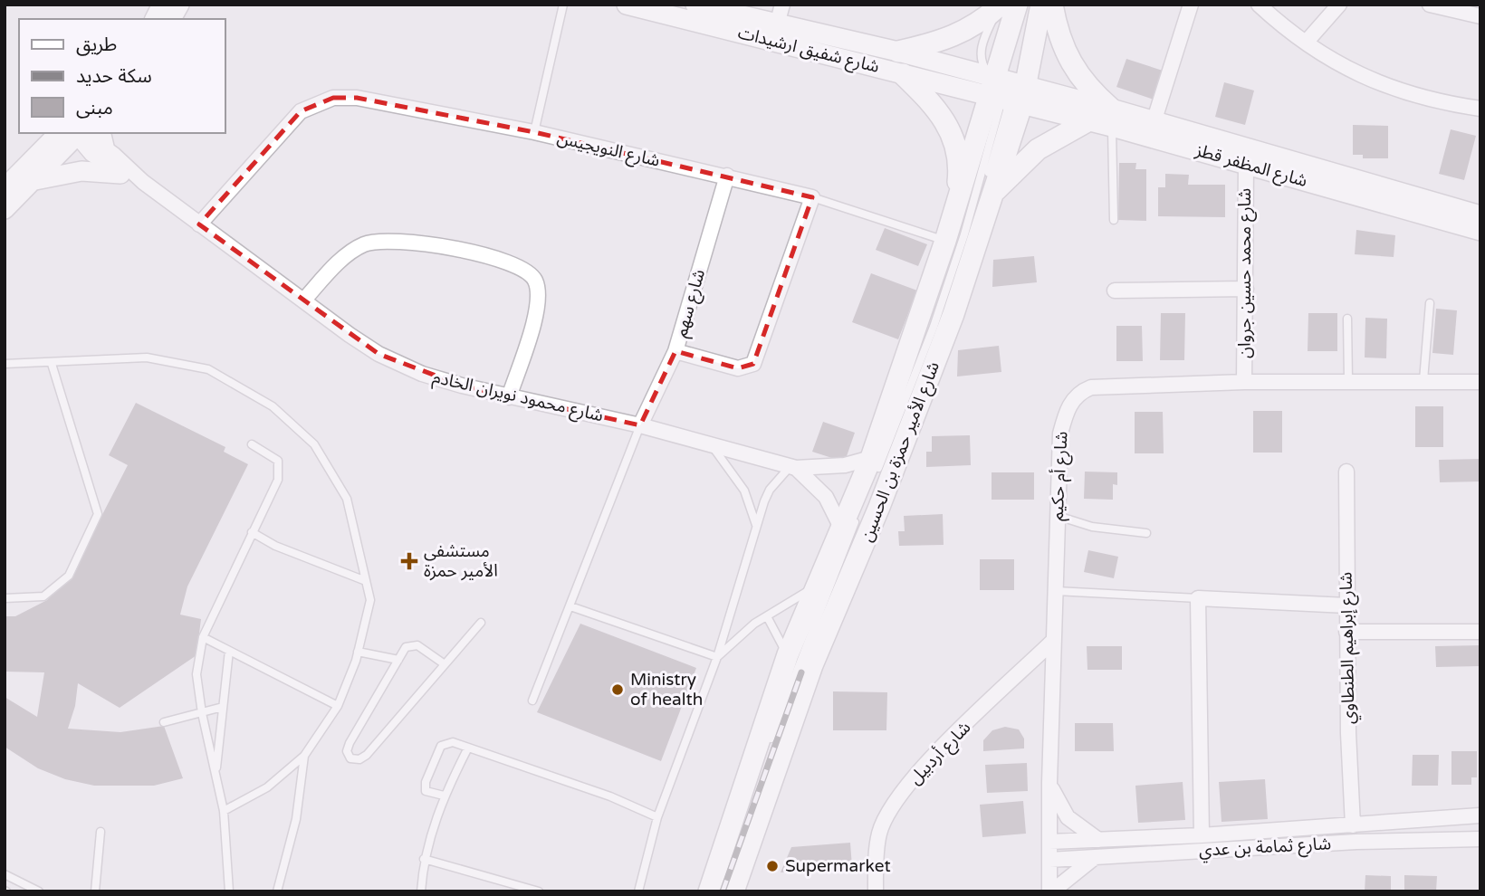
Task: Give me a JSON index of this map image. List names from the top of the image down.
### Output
{
  "streets": {
    "main road": ["شارع الأمير حمزة بن الحسين"],
    "street": [
      "شارع شفيق ارشيدات",
      "شارع النويجيس",
      "شارع المظفر قطز",
      "شارع محمد حسين جروان",
      "شارع سهم",
      "شارع محمود نويران الخادم",
      "شارع أم حكيم",
      "شارع إبراهيم الطنطاوي",
      "شارع أردبيل",
      "شارع ثمامة بن عدي"
    ]
  },
  "crossings": [
    ["شارع شفيق ارشيدات", "شارع المظفر قطز"],
    ["شارع شفيق ارشيدات", "شارع الأمير حمزة بن الحسين"],
    ["شارع النويجيس", "شارع سهم"],
    ["شارع النويجيس", "شارع محمود نويران الخادم"],
    ["شارع المظفر قطز", "شارع محمد حسين جروان"],
    ["شارع المظفر قطز", "شارع الأمير حمزة بن الحسين"],
    ["شارع محمد حسين جروان", "شارع أم حكيم"],
    ["شارع سهم", "شارع محمود نويران الخادم"],
    ["شارع محمود نويران الخادم", "شارع الأمير حمزة بن الحسين"],
    ["شارع أم حكيم", "شارع أردبيل"],
    ["شارع أم حكيم", "شارع ثمامة بن عدي"],
    ["شارع إبراهيم الطنطاوي", "شارع ثمامة بن عدي"]
  ],
  "places": {
    "health": ["مستشفى الأمير حمزة"],
    "other": ["Ministry of health", "Supermarket"]
  },
  "legend": ["طريق", "سكة حديد", "مبنى"]
}
